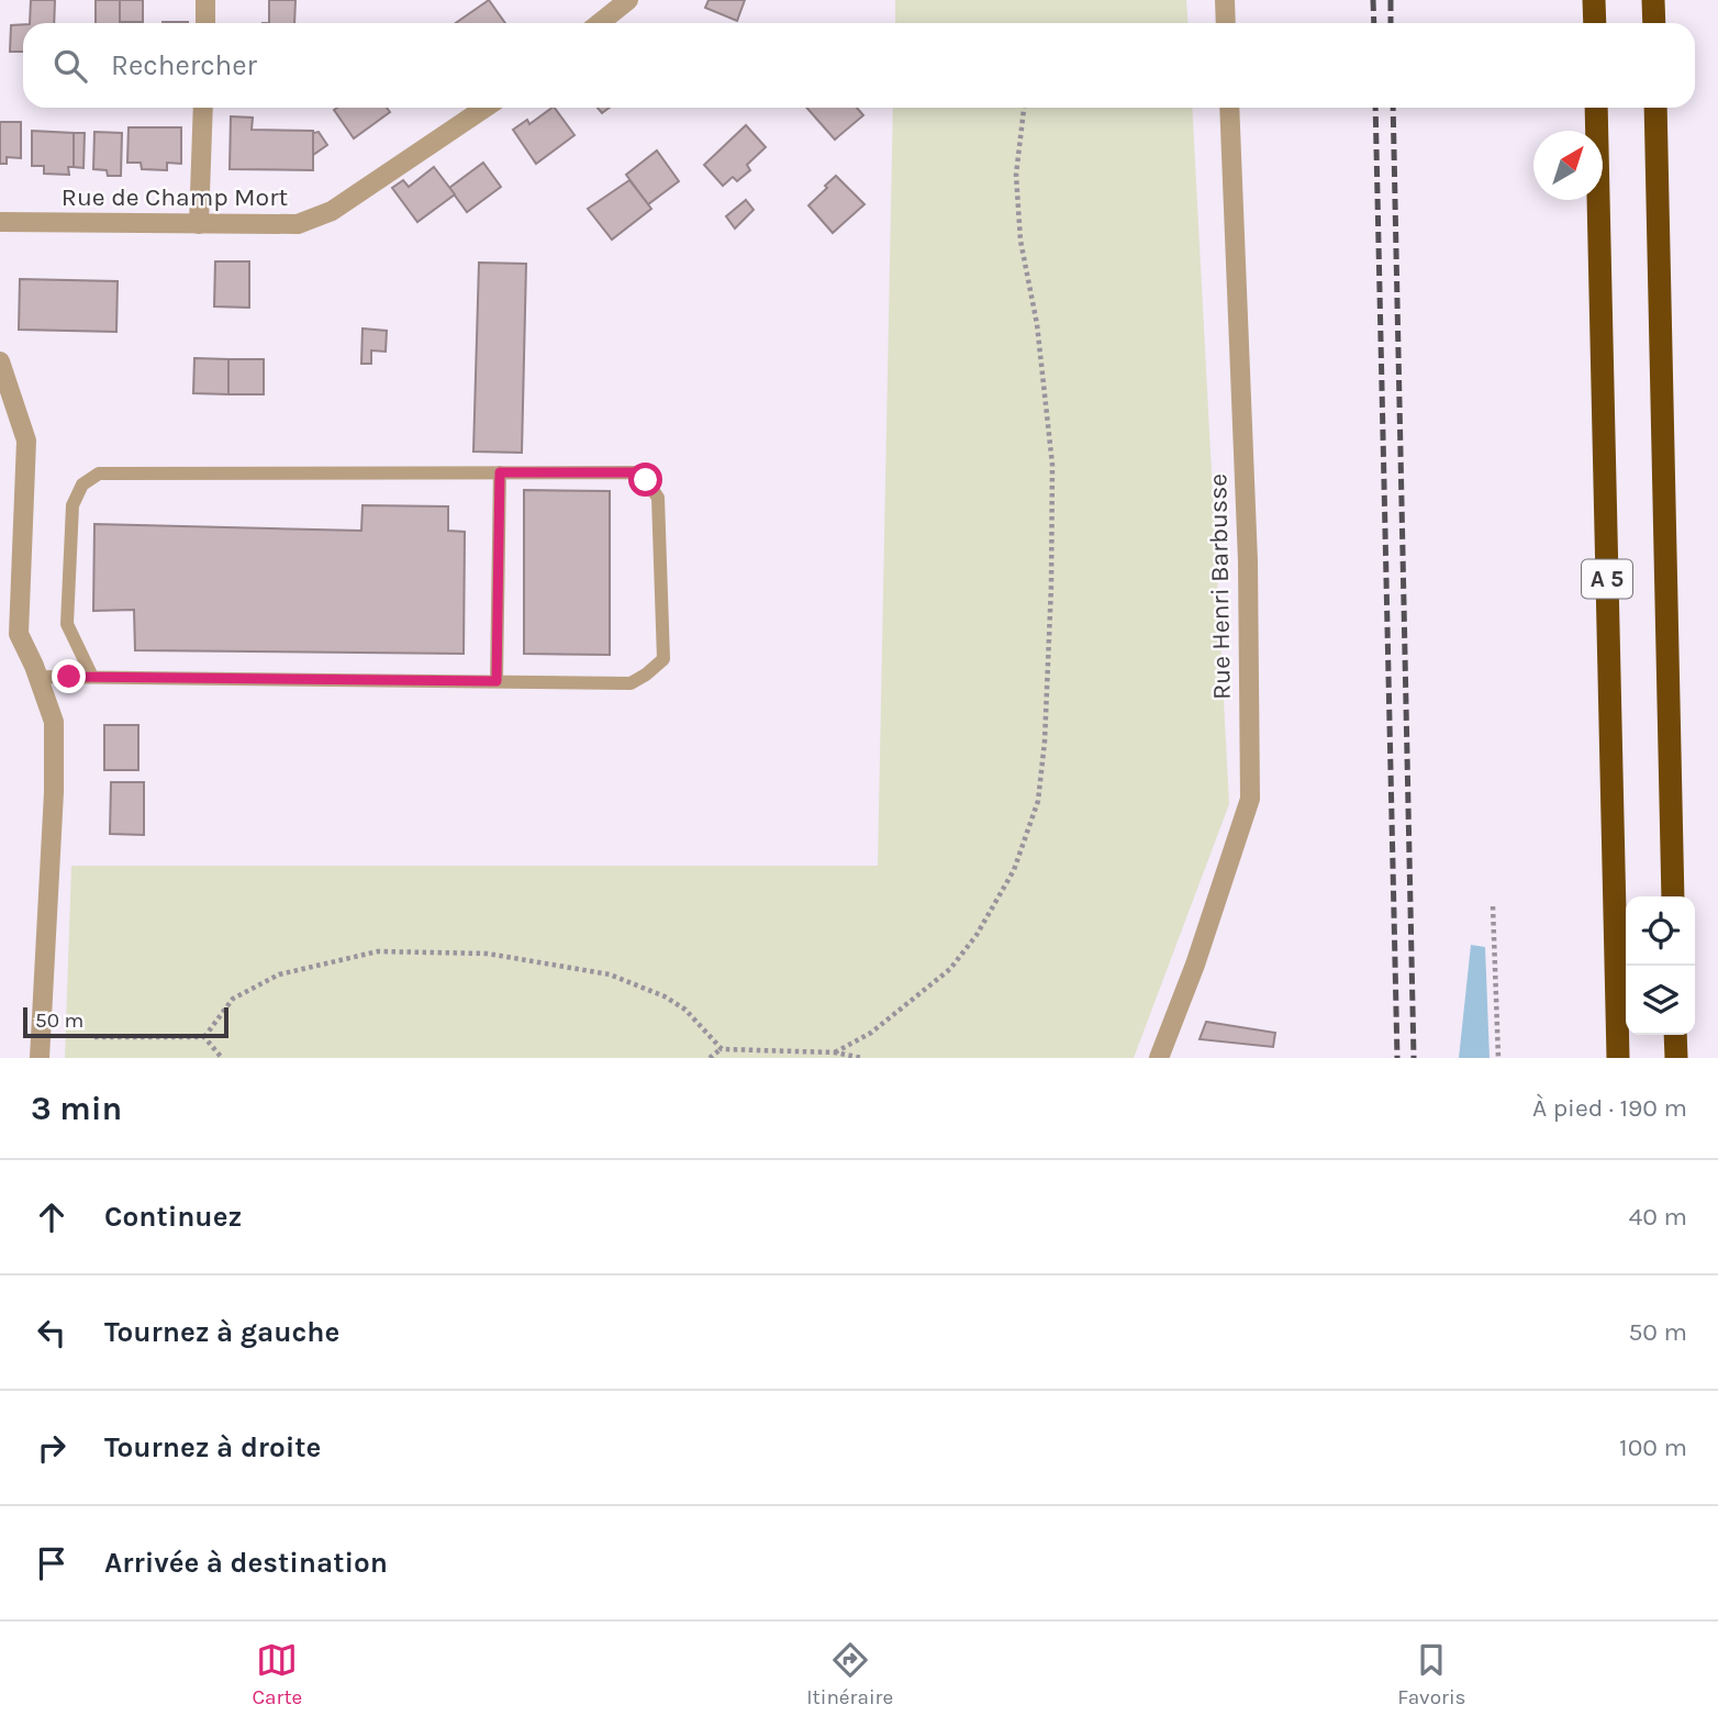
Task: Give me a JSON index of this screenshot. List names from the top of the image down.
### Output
{
  "streets": {
    "highway": ["A 5"],
    "street": ["Rue de Champ Mort", "Rue Henri Barbusse"]
  },
  "scale_bar": "50 m",
  "north": "top right",
  "page": {
    "search": "Rechercher",
    "scale": "50 m",
    "heading": ["3 min", "À pied · 190 m"],
    "list": [
      ["Continuez", "40 m"],
      ["Tournez à gauche", "50 m"],
      ["Tournez à droite", "100 m"],
      "Arrivée à destination"
    ],
    "nav": ["Carte", "Itinéraire", "Favoris"]
  }
}
